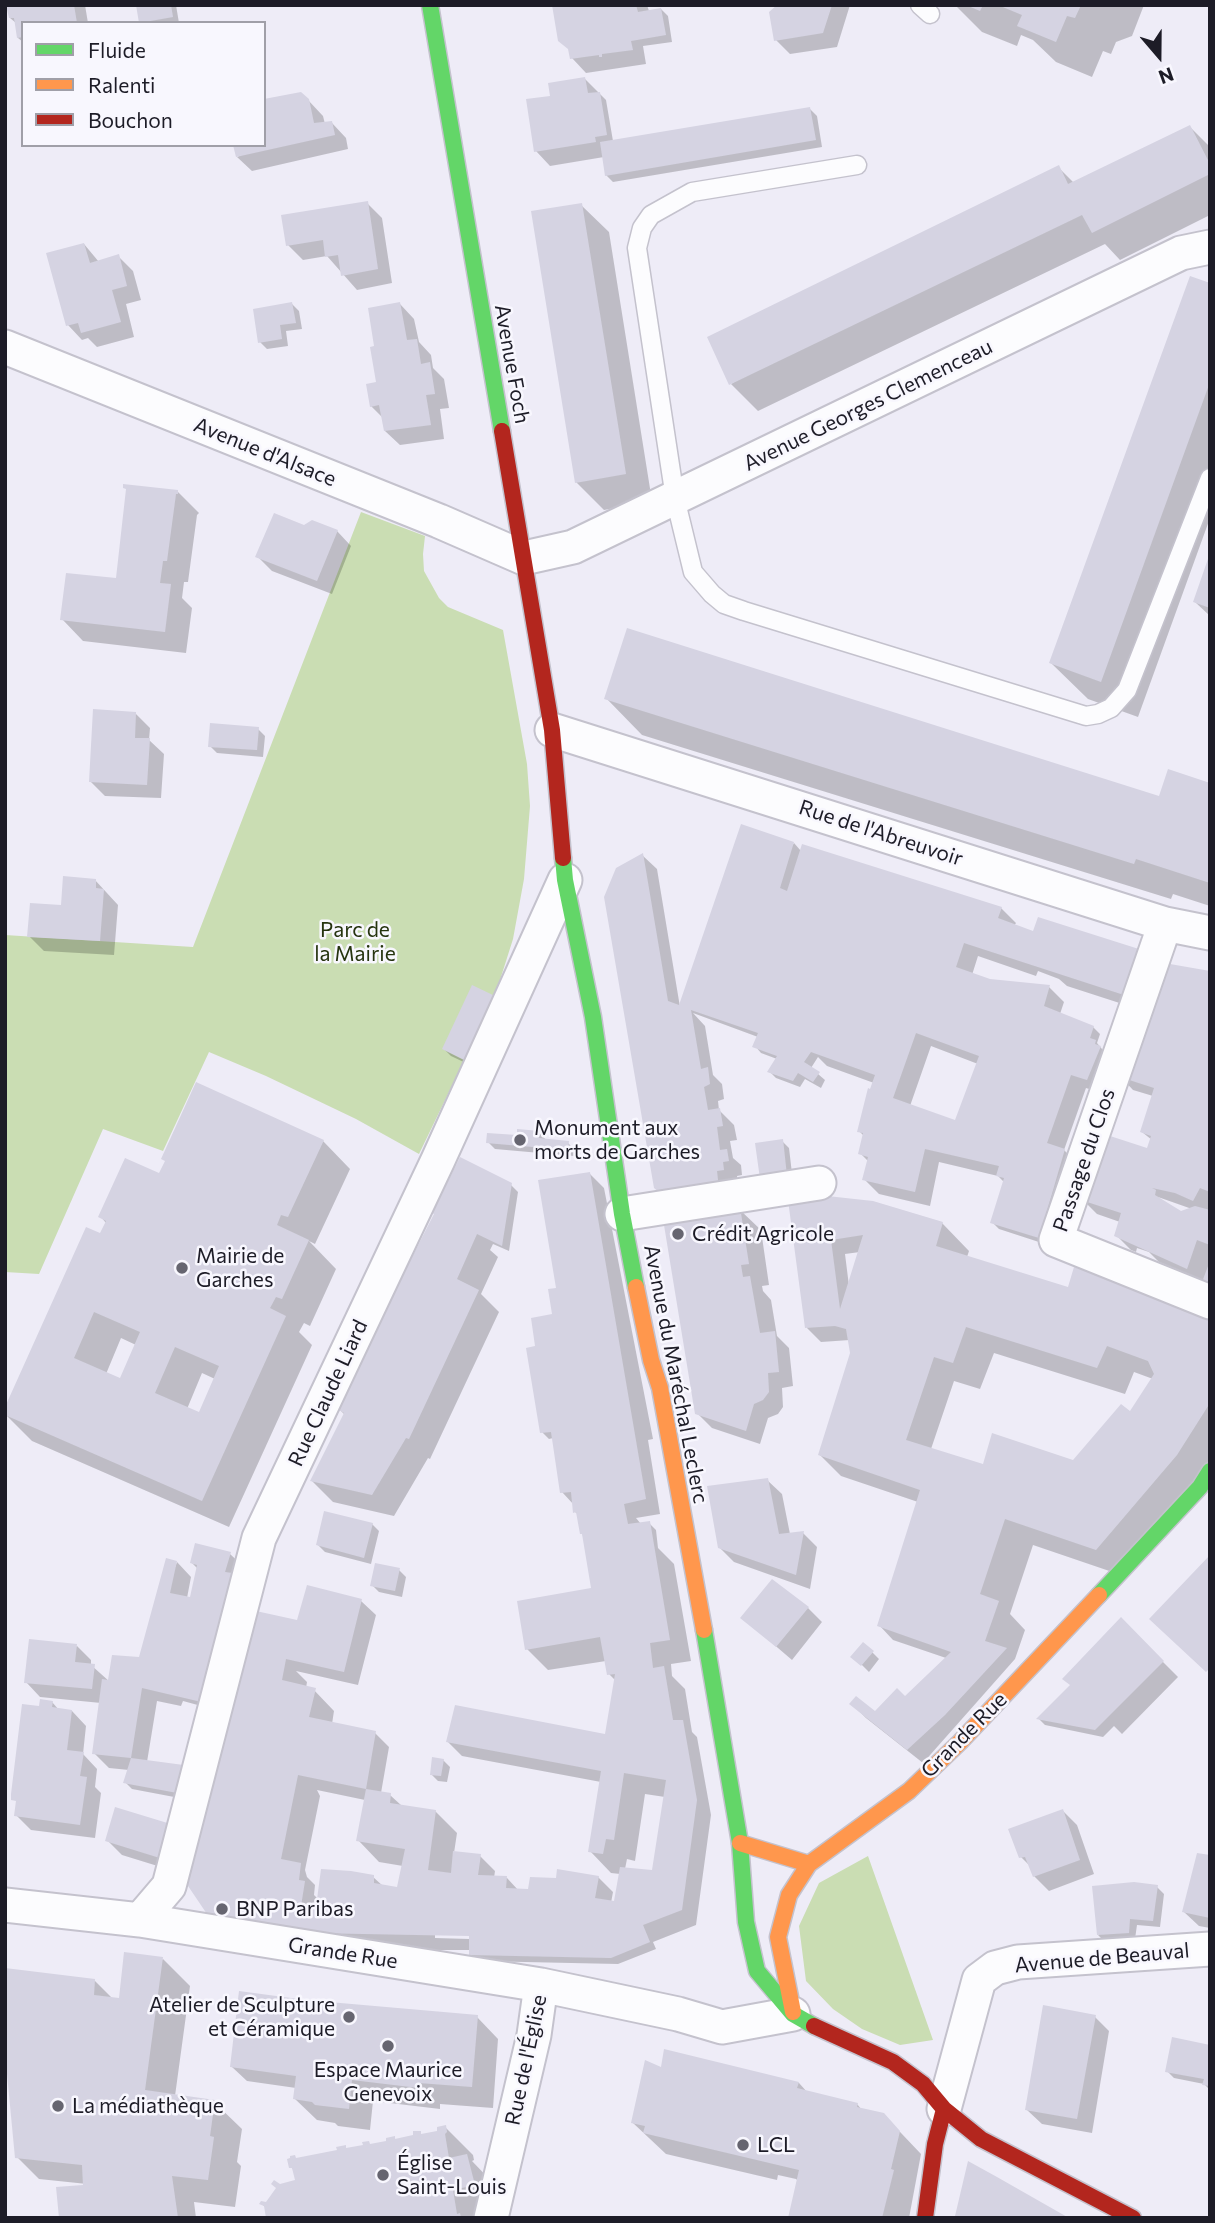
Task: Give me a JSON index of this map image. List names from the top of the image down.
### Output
{
  "streets": {
    "street": [
      "Avenue Foch",
      "Avenue Georges Clemenceau",
      "Avenue d'Alsace",
      "Rue de l'Abreuvoir",
      "Passage du Clos",
      "Avenue du Maréchal Leclerc",
      "Rue Claude Liard",
      "Grande Rue",
      "Avenue de Beauval",
      "Rue de l'Église"
    ]
  },
  "crossings": [
    ["Avenue Foch", "Avenue Georges Clemenceau"],
    ["Avenue Foch", "Avenue d'Alsace"],
    ["Avenue Foch", "Rue de l'Abreuvoir"],
    ["Avenue Foch", "Avenue du Maréchal Leclerc"],
    ["Avenue Georges Clemenceau", "Avenue d'Alsace"],
    ["Rue de l'Abreuvoir", "Passage du Clos"],
    ["Rue de l'Abreuvoir", "Avenue du Maréchal Leclerc"],
    ["Avenue du Maréchal Leclerc", "Rue Claude Liard"],
    ["Avenue du Maréchal Leclerc", "Grande Rue"],
    ["Rue Claude Liard", "Grande Rue"],
    ["Grande Rue", "Rue de l'Église"]
  ],
  "parks": ["Parc de la Mairie"],
  "places": [
    "Monument aux morts de Garches",
    "Crédit Agricole",
    "Mairie de Garches",
    "BNP Paribas",
    "Atelier de Sculpture et Céramique",
    "Espace Maurice Genevoix",
    "La médiathèque",
    "LCL",
    "Église Saint-Louis"
  ],
  "legend": ["Fluide", "Ralenti", "Bouchon"],
  "north": "bottom"
}
